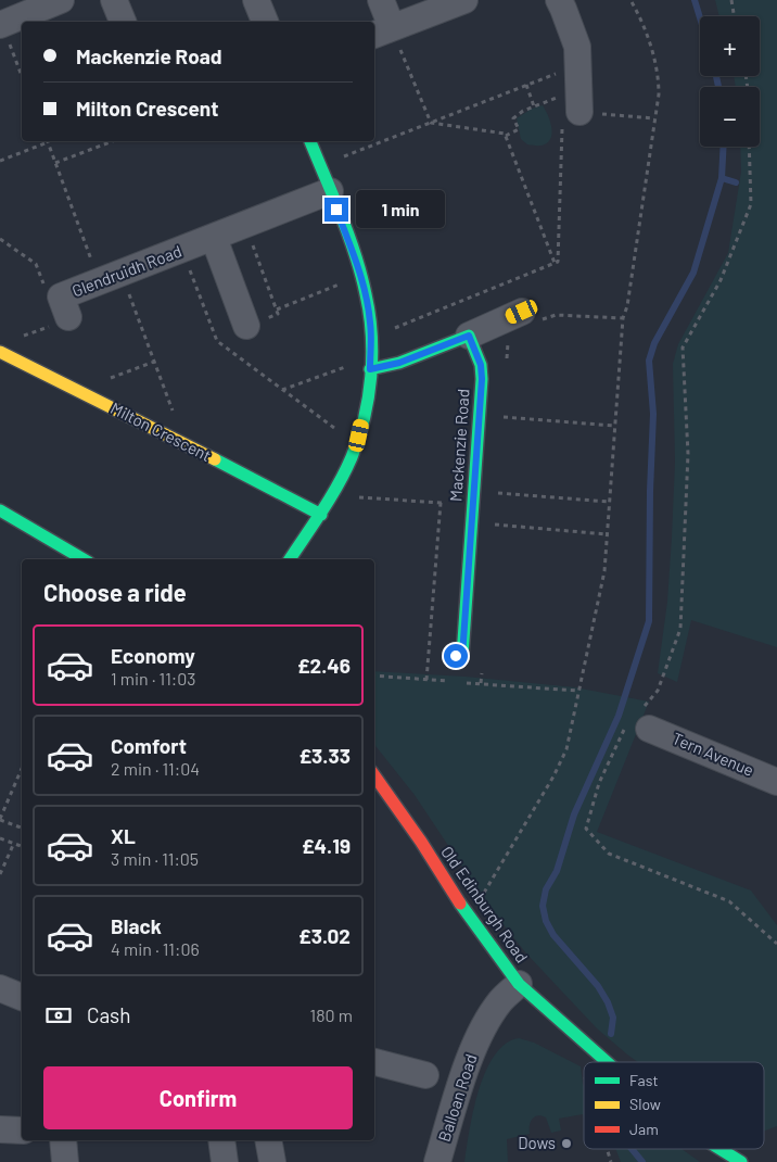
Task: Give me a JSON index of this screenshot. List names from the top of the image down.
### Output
{
  "streets": {
    "street": [
      "Glendruidh Road",
      "Milton Crescent",
      "Mackenzie Road",
      "Tern Avenue",
      "Old Edinburgh Road",
      "Balloan Road"
    ]
  },
  "crossings": [
    ["Old Edinburgh Road", "Balloan Road"]
  ],
  "places": ["Dows"],
  "legend": ["Fast", "Slow", "Jam"],
  "page": {
    "map_buttons": ["+", "−"],
    "banner": ["Mackenzie Road", "Milton Crescent"],
    "bubble": "1 min",
    "heading": "Choose a ride",
    "list": [
      {
        "name": "Economy",
        "note": "1 min · 11:03",
        "value": "£2.46"
      },
      {
        "name": "Comfort",
        "note": "2 min · 11:04",
        "value": "£3.33"
      },
      {
        "name": "XL",
        "note": "3 min · 11:05",
        "value": "£4.19"
      },
      {
        "name": "Black",
        "note": "4 min · 11:06",
        "value": "£3.02"
      }
    ],
    "pay": ["Cash", "180 m"],
    "buttons": "Confirm"
  }
}
